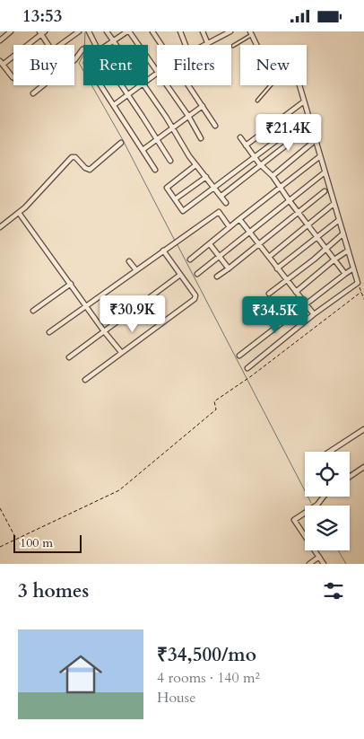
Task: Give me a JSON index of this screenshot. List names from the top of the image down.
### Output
{
  "scale_bar": "100 m",
  "page": {
    "status": "13:53",
    "chip": [
      "Buy",
      "Rent",
      "Filters",
      "New"
    ],
    "price": ["₹21.4K", "₹30.9K", "₹34.5K"],
    "scale": "100 m",
    "heading": "3 homes",
    "list": [
      {
        "name": "₹34,500/mo",
        "note": "4 rooms · 140 m² · House"
      }
    ]
  }
}
